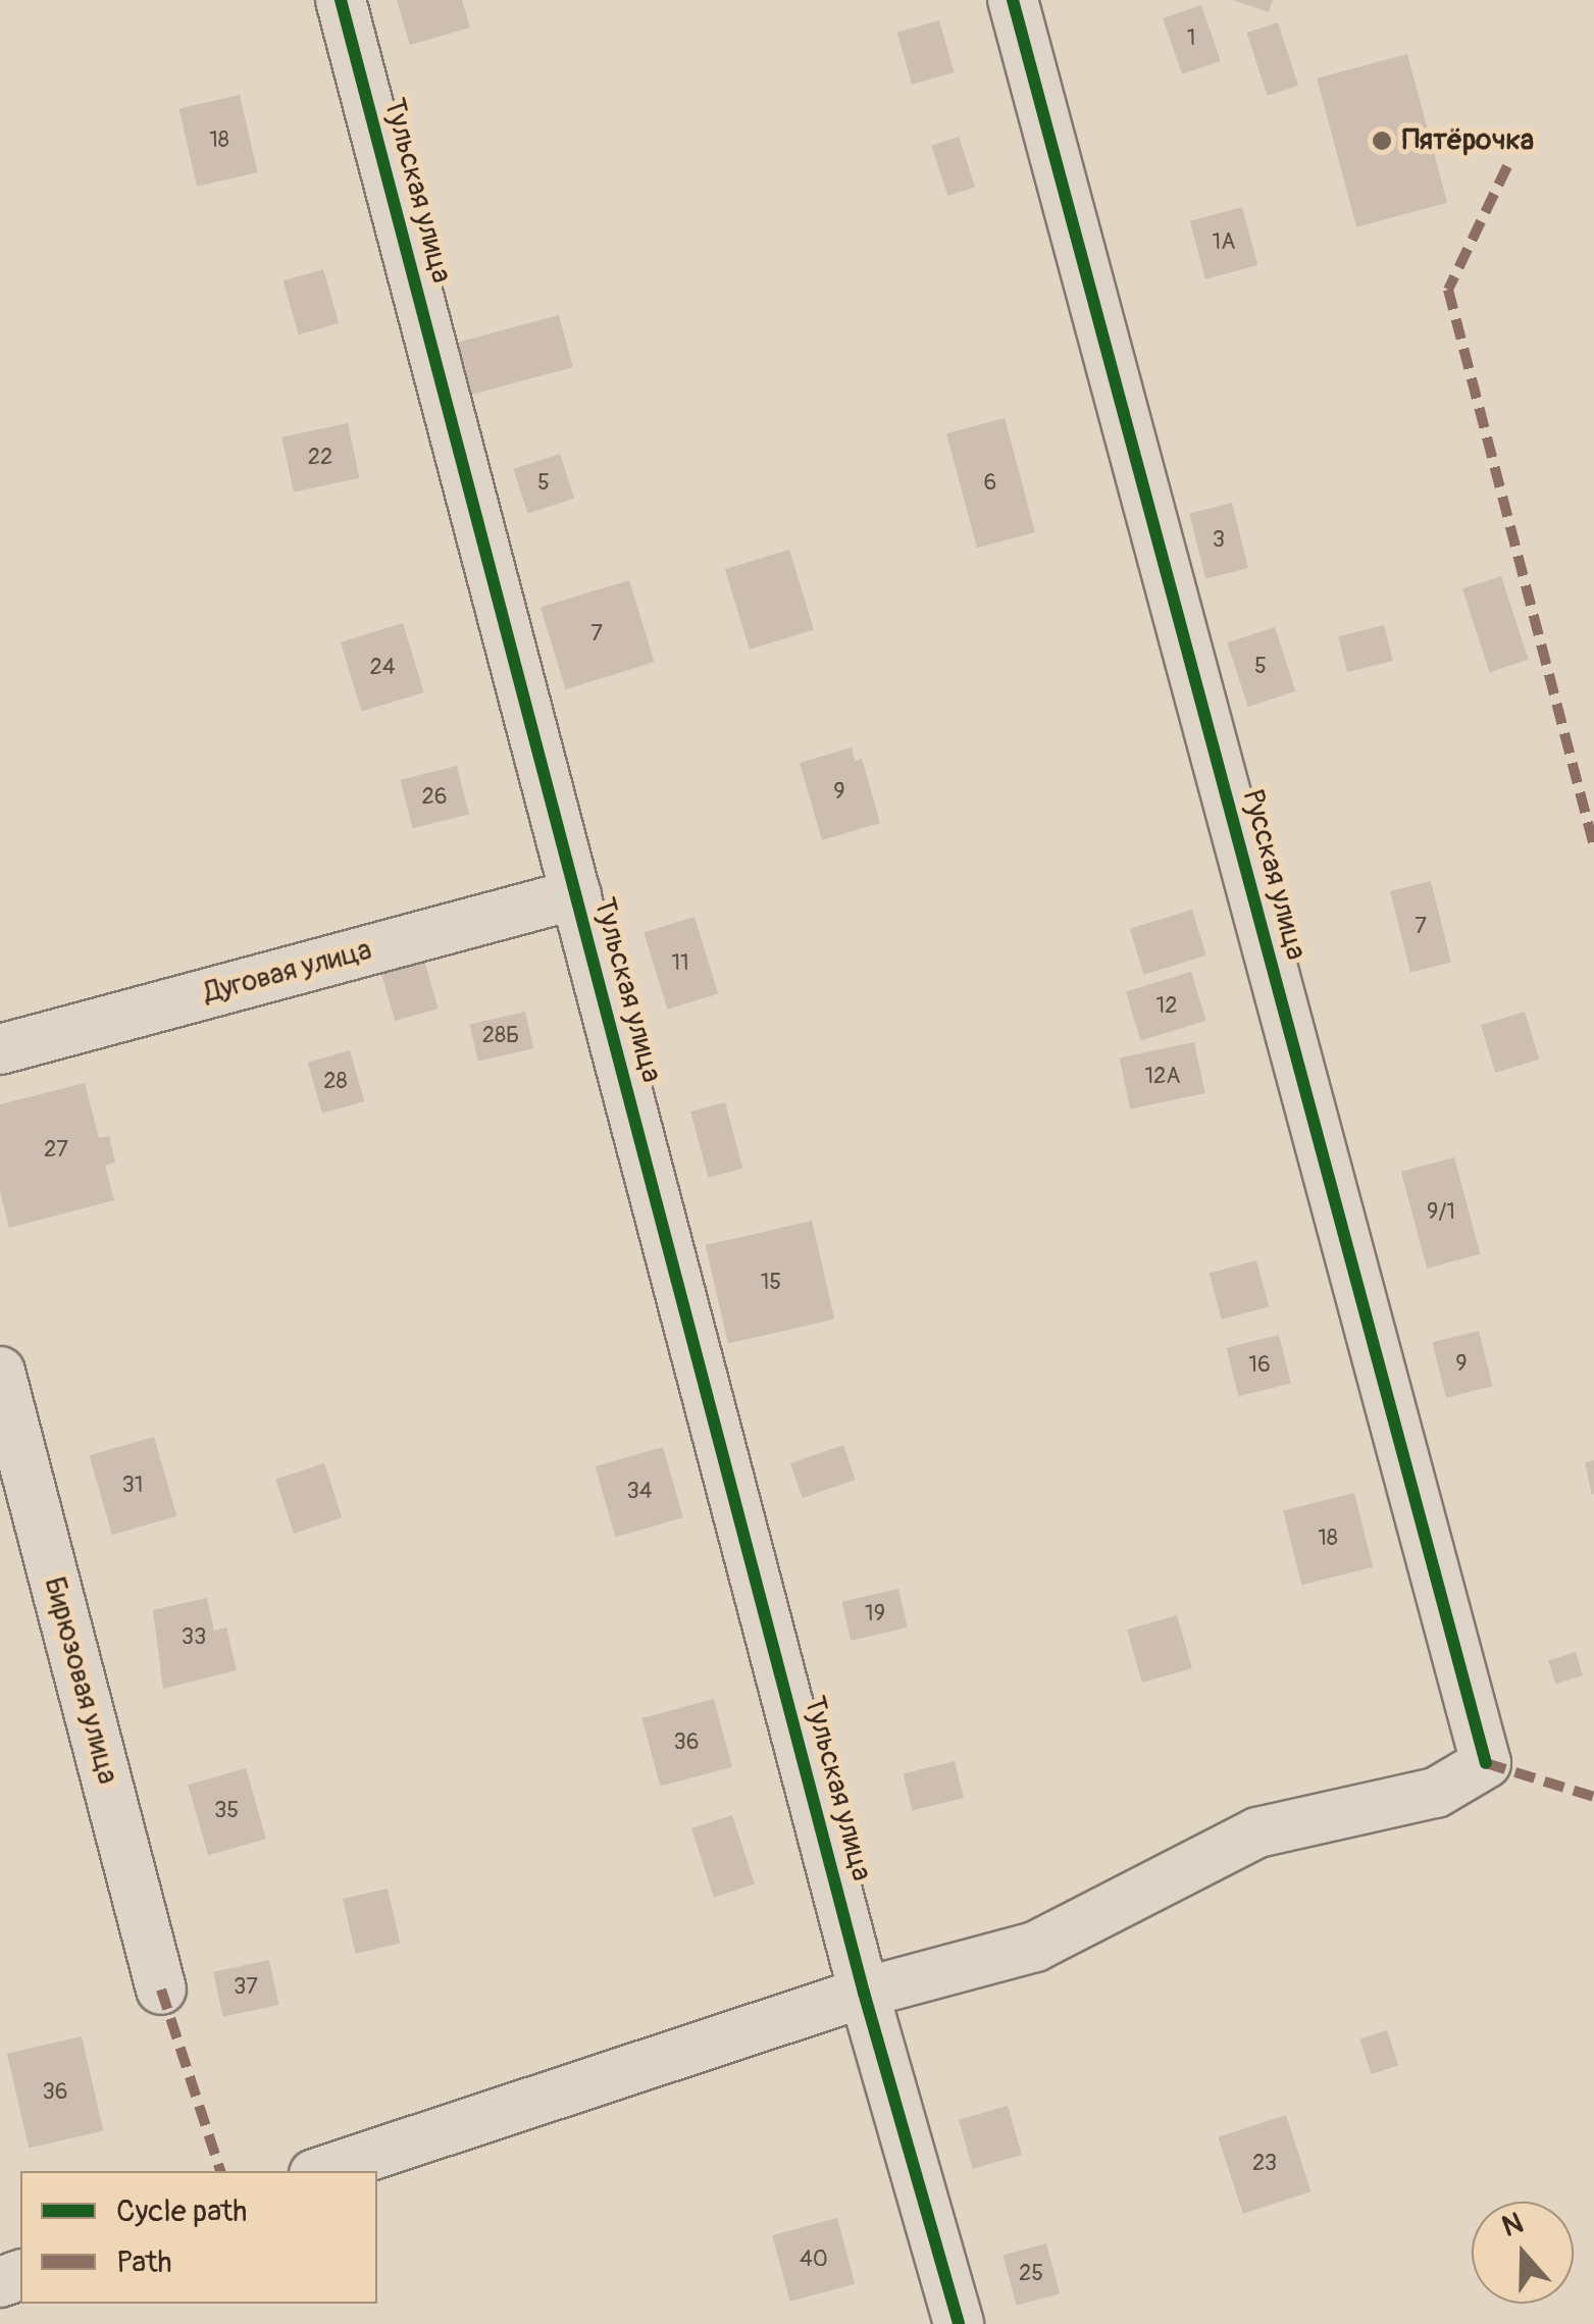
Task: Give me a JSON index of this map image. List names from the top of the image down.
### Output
{
  "streets": {
    "street": [
      "Тульская улица",
      "Русская улица",
      "Дуговая улица",
      "Бирюзовая улица"
    ]
  },
  "crossings": [
    ["Тульская улица", "Русская улица"],
    ["Тульская улица", "Дуговая улица"]
  ],
  "places": ["Пятёрочка"],
  "house_numbers": [
    "1",
    "18",
    "1А",
    "22",
    "5",
    "6",
    "3",
    "7",
    "5",
    "24",
    "9",
    "26",
    "7",
    "11",
    "12",
    "28Б",
    "12А",
    "28",
    "27",
    "9/1",
    "15",
    "9",
    "16",
    "31",
    "34",
    "18",
    "19",
    "33",
    "36",
    "35",
    "37",
    "36",
    "23",
    "40",
    "25"
  ],
  "legend": ["Cycle path", "Path"],
  "north": "top"
}
